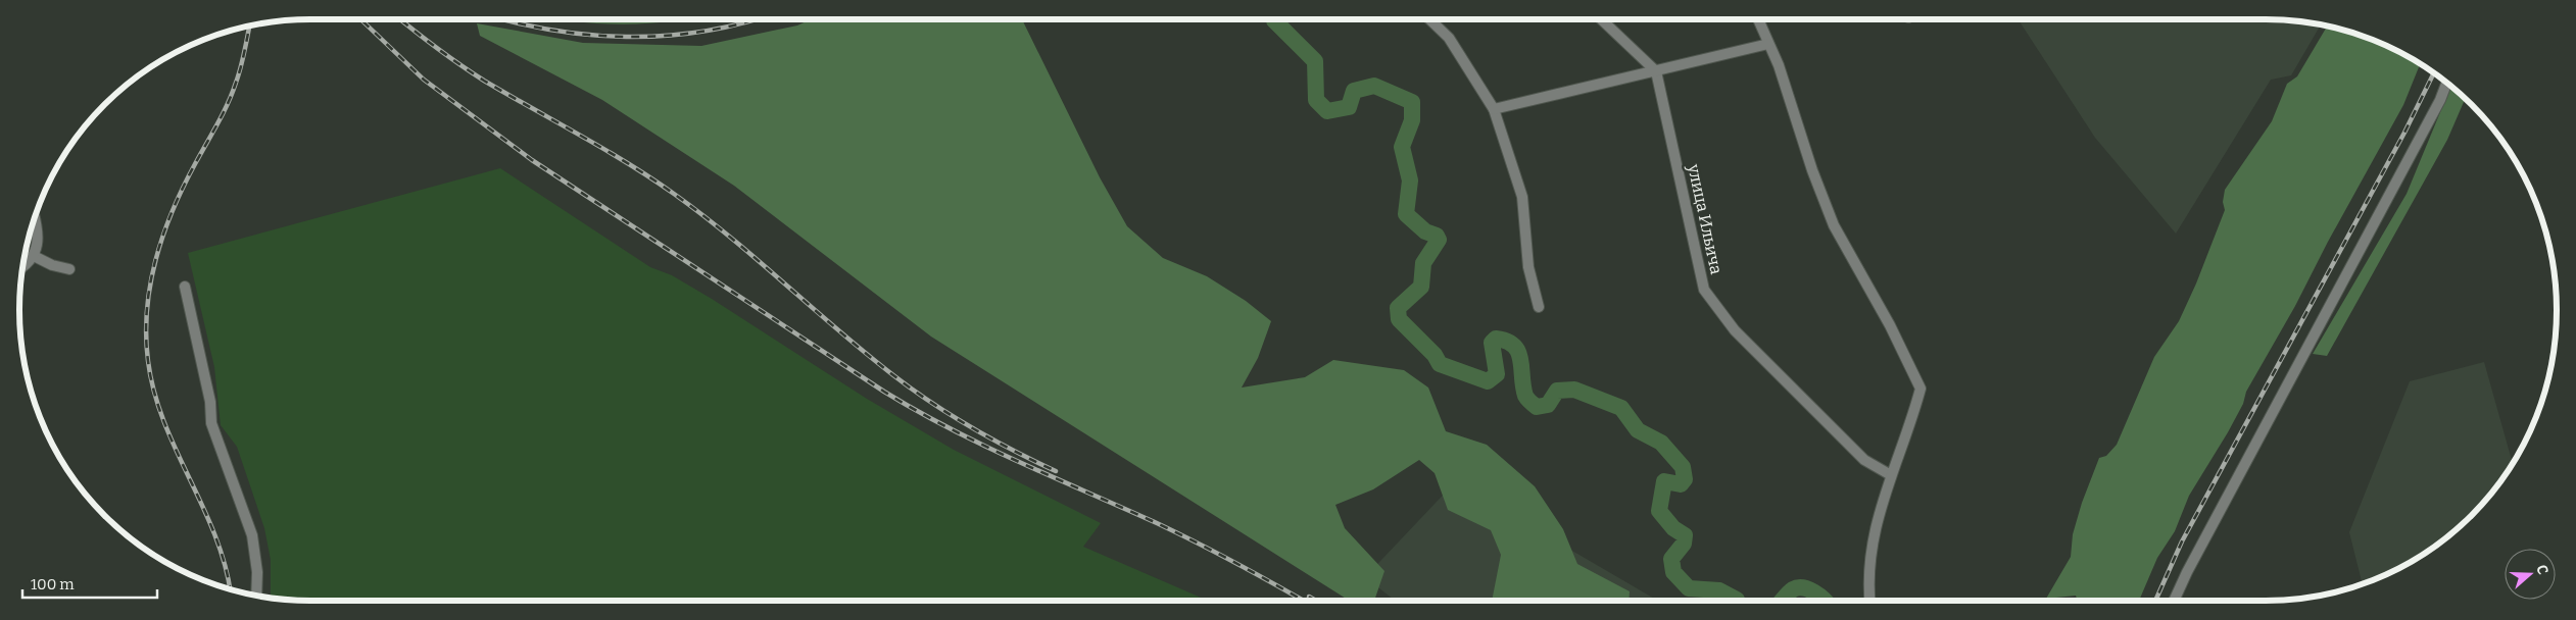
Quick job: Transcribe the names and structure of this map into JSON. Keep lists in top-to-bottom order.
{
  "streets": {
    "street": ["улица Ильича"]
  },
  "scale_bar": "100 m",
  "north": "right"
}
